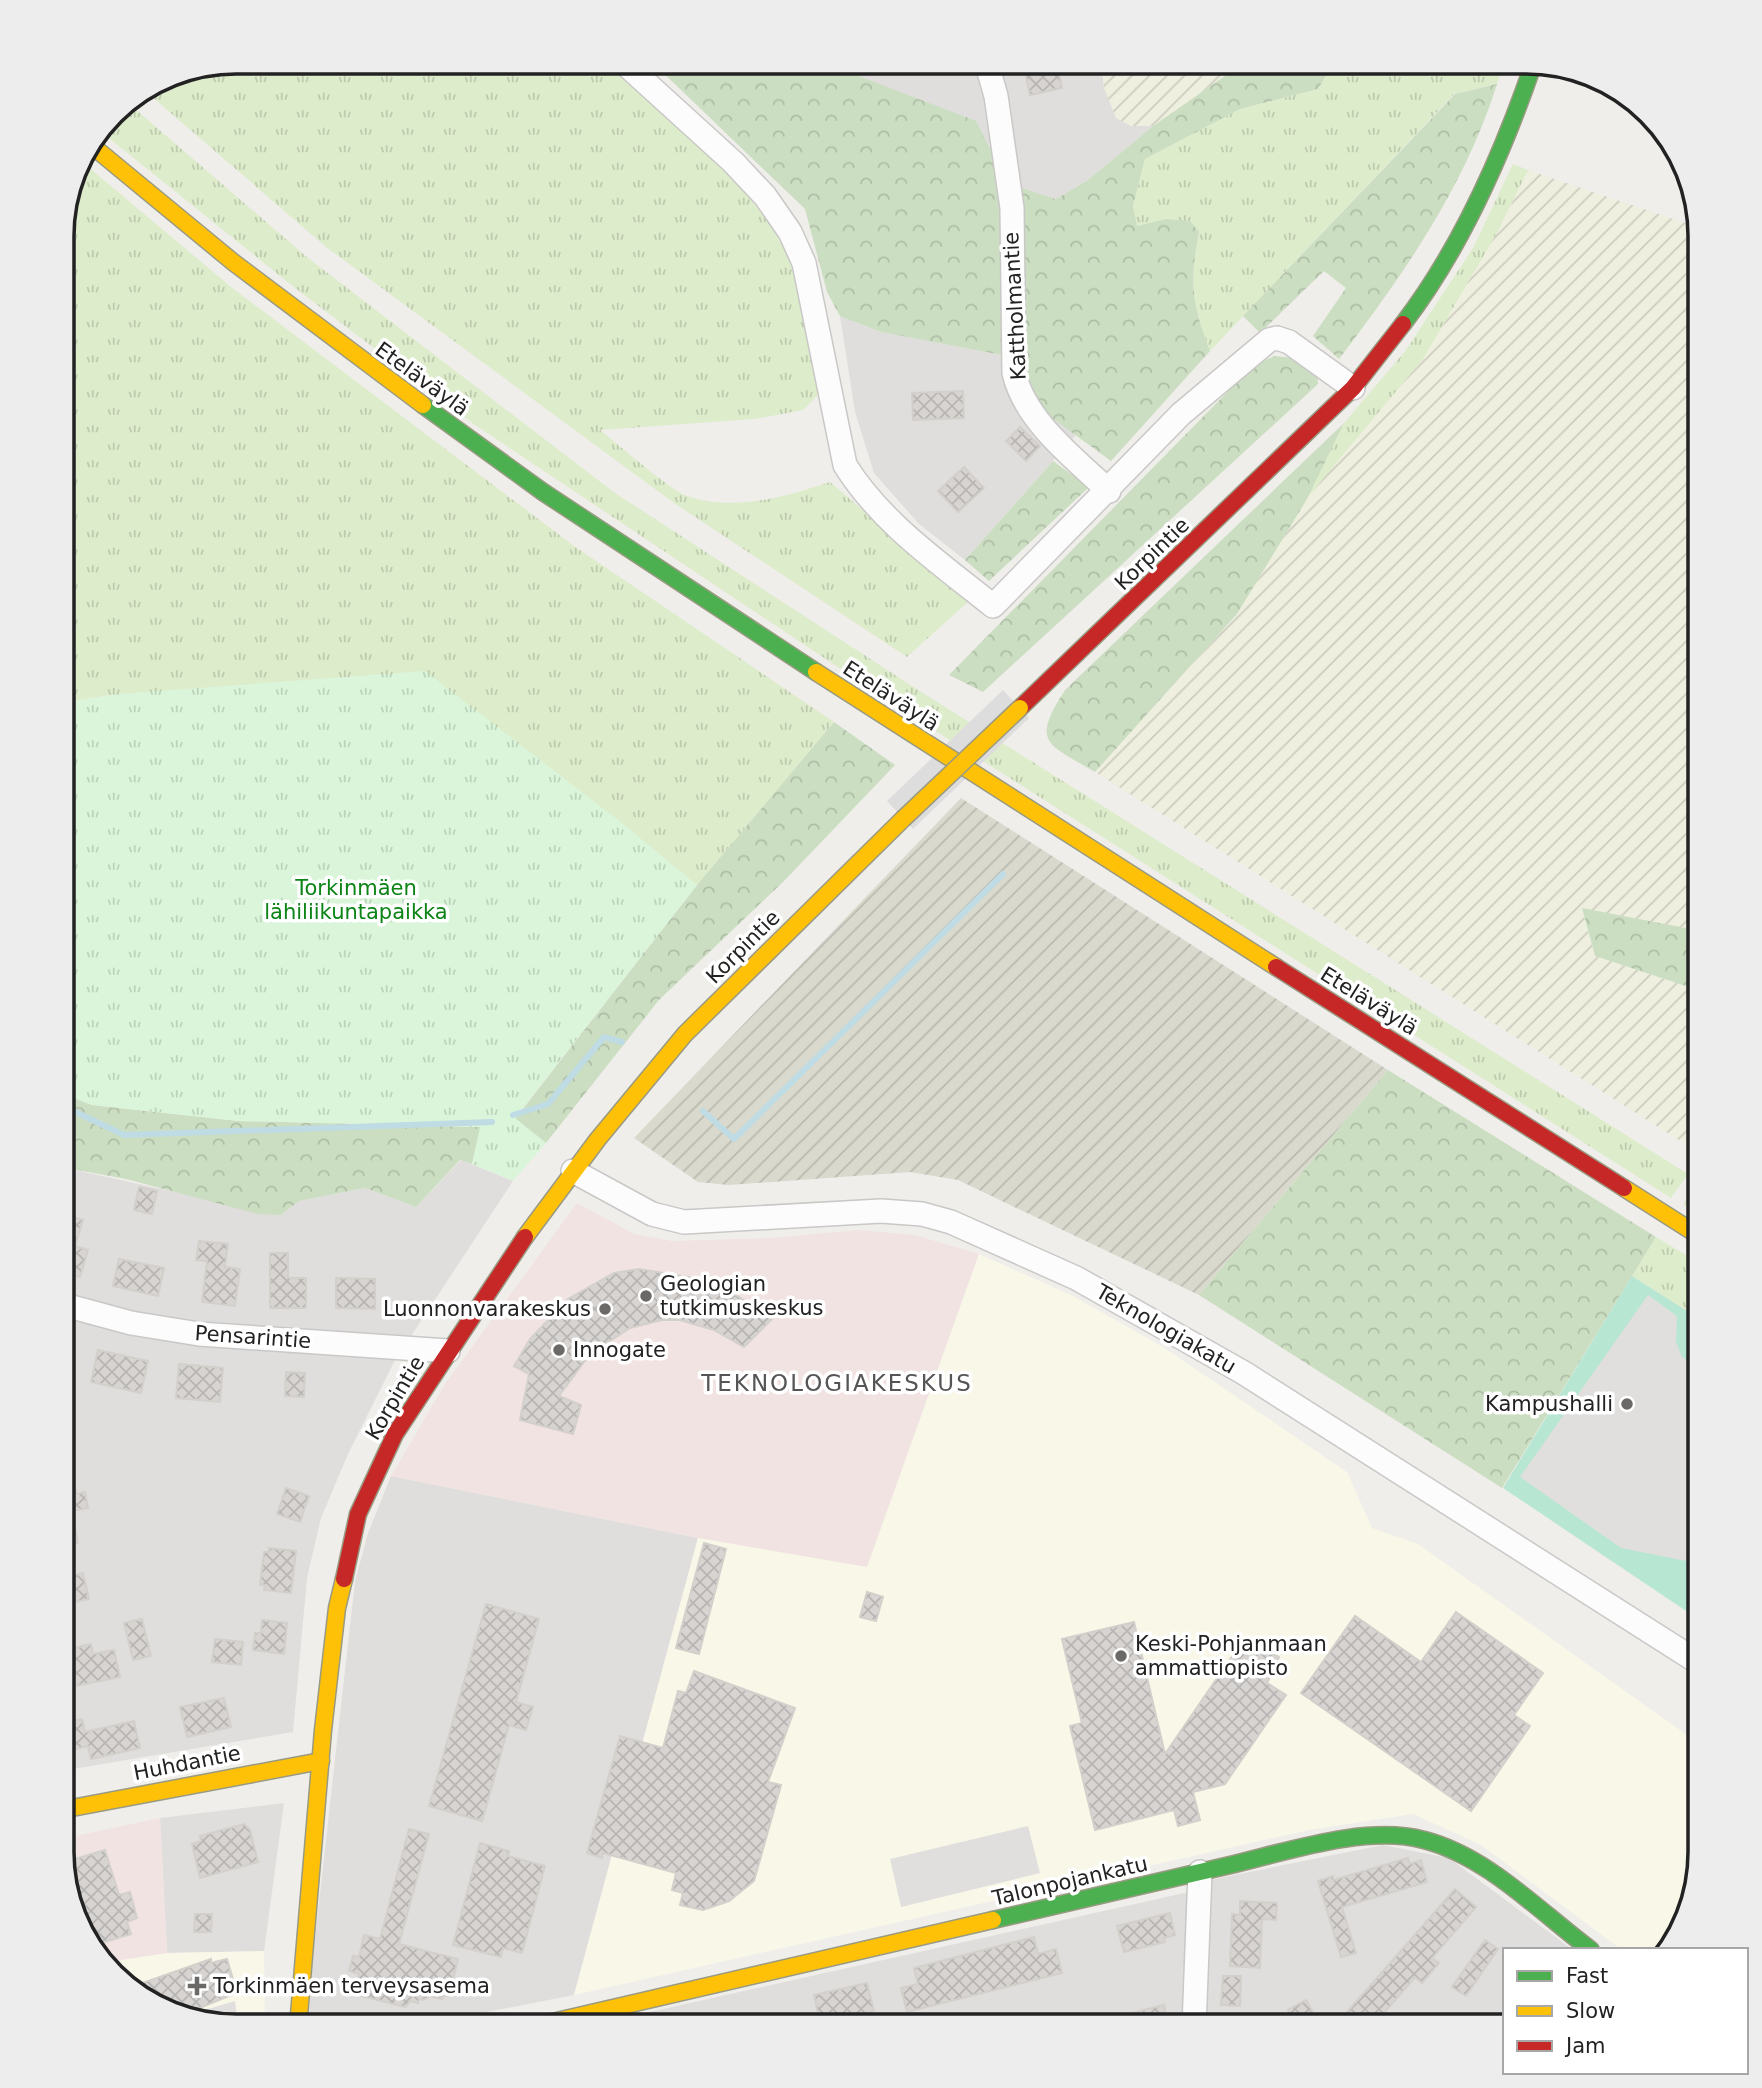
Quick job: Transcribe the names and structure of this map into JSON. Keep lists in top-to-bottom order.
{
  "streets": {
    "main road": [
      "Eteläväylä",
      "Korpintie",
      "Huhdantie",
      "Talonpojankatu"
    ],
    "street": ["Kattholmantie", "Teknologiakatu", "Pensarintie"]
  },
  "crossings": [
    ["Korpintie", "Teknologiakatu"],
    ["Korpintie", "Pensarintie"],
    ["Korpintie", "Huhdantie"]
  ],
  "districts": ["TEKNOLOGIAKESKUS"],
  "parks": ["Torkinmäen lähiliikuntapaikka"],
  "places": {
    "other": [
      "Geologian tutkimuskeskus",
      "Luonnonvarakeskus",
      "Innogate",
      "Kampushalli",
      "Keski-Pohjanmaan ammattiopisto"
    ],
    "health": ["Torkinmäen terveysasema"]
  },
  "legend": ["Fast", "Slow", "Jam"]
}
